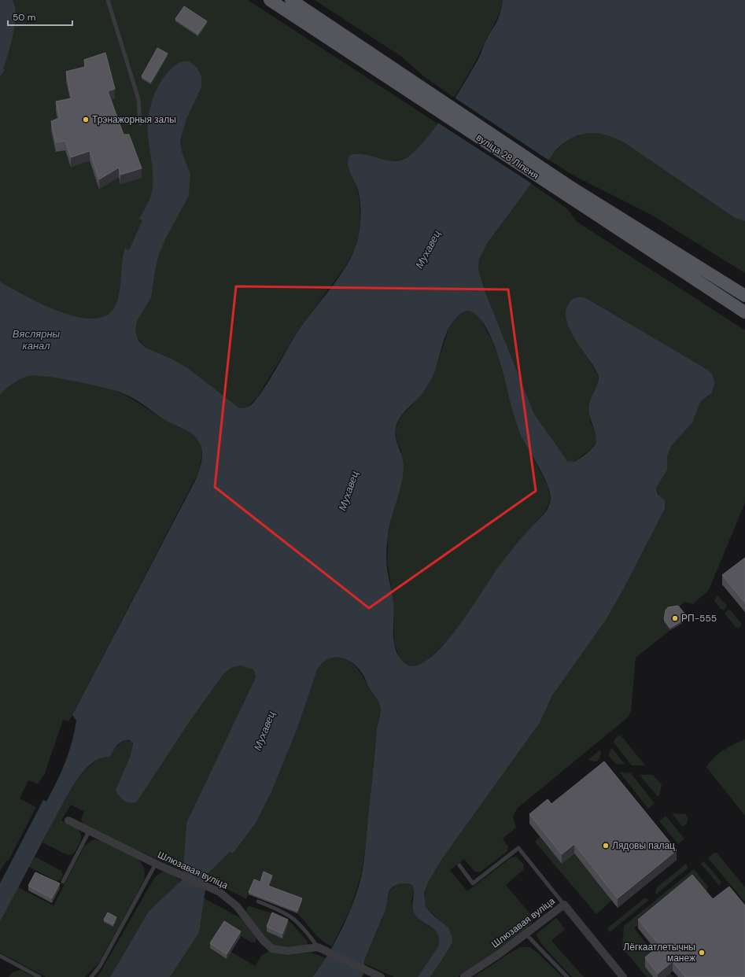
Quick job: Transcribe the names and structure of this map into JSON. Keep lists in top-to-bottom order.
{
  "streets": {
    "main road": ["вуліца 28 Ліпеня"],
    "street": ["Шлюзавая вуліца"]
  },
  "water": ["Мухавец", "Вяслярны канал"],
  "places": [
    "Трэнажорныя залы",
    "РП-555",
    "Лядовы палац",
    "Лёгкаатлетычны манеж"
  ],
  "scale_bar": "50 m"
}
